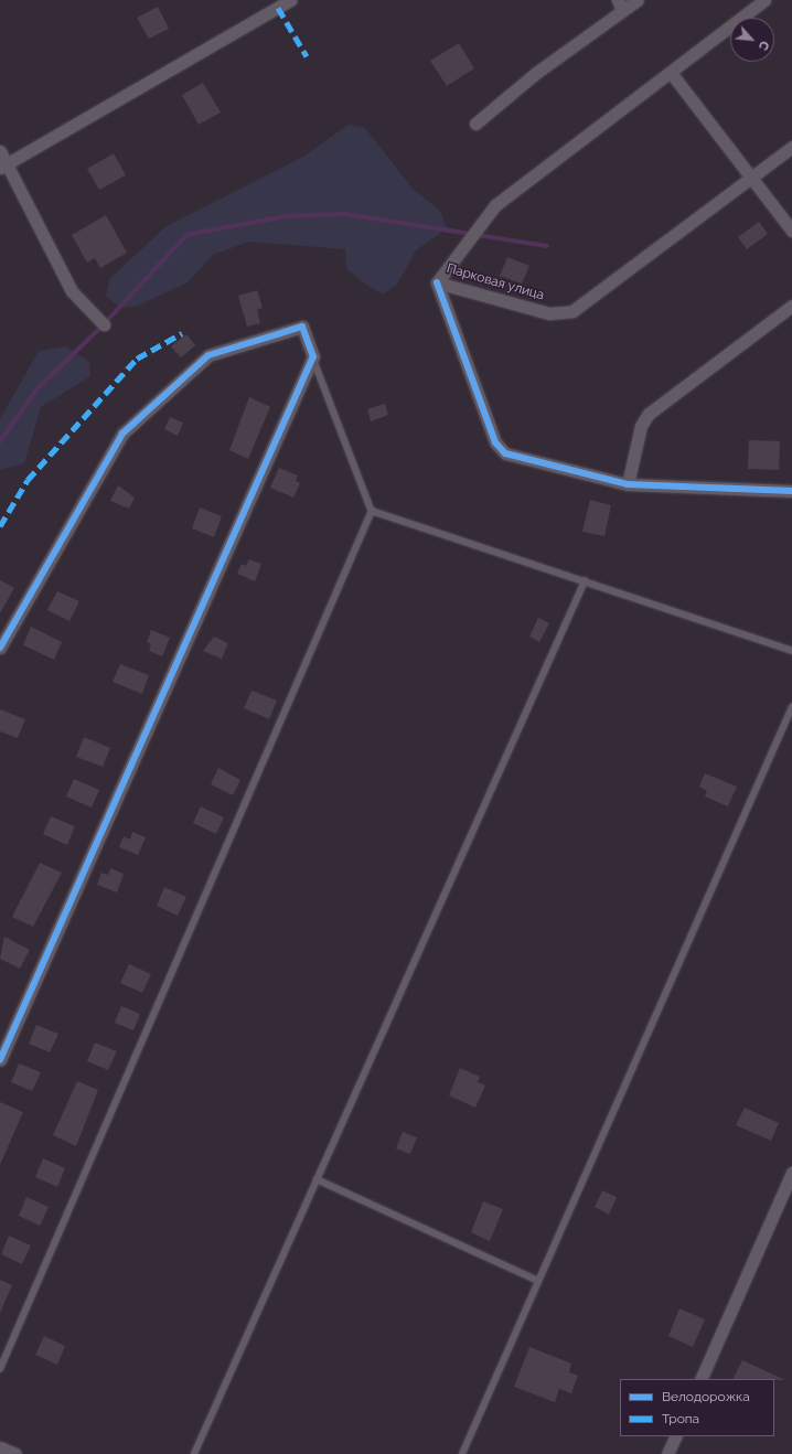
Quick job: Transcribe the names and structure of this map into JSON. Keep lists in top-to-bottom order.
{
  "streets": {
    "street": ["Парковая улица"]
  },
  "legend": ["Велодорожка", "Тропа"],
  "north": "bottom right"
}
